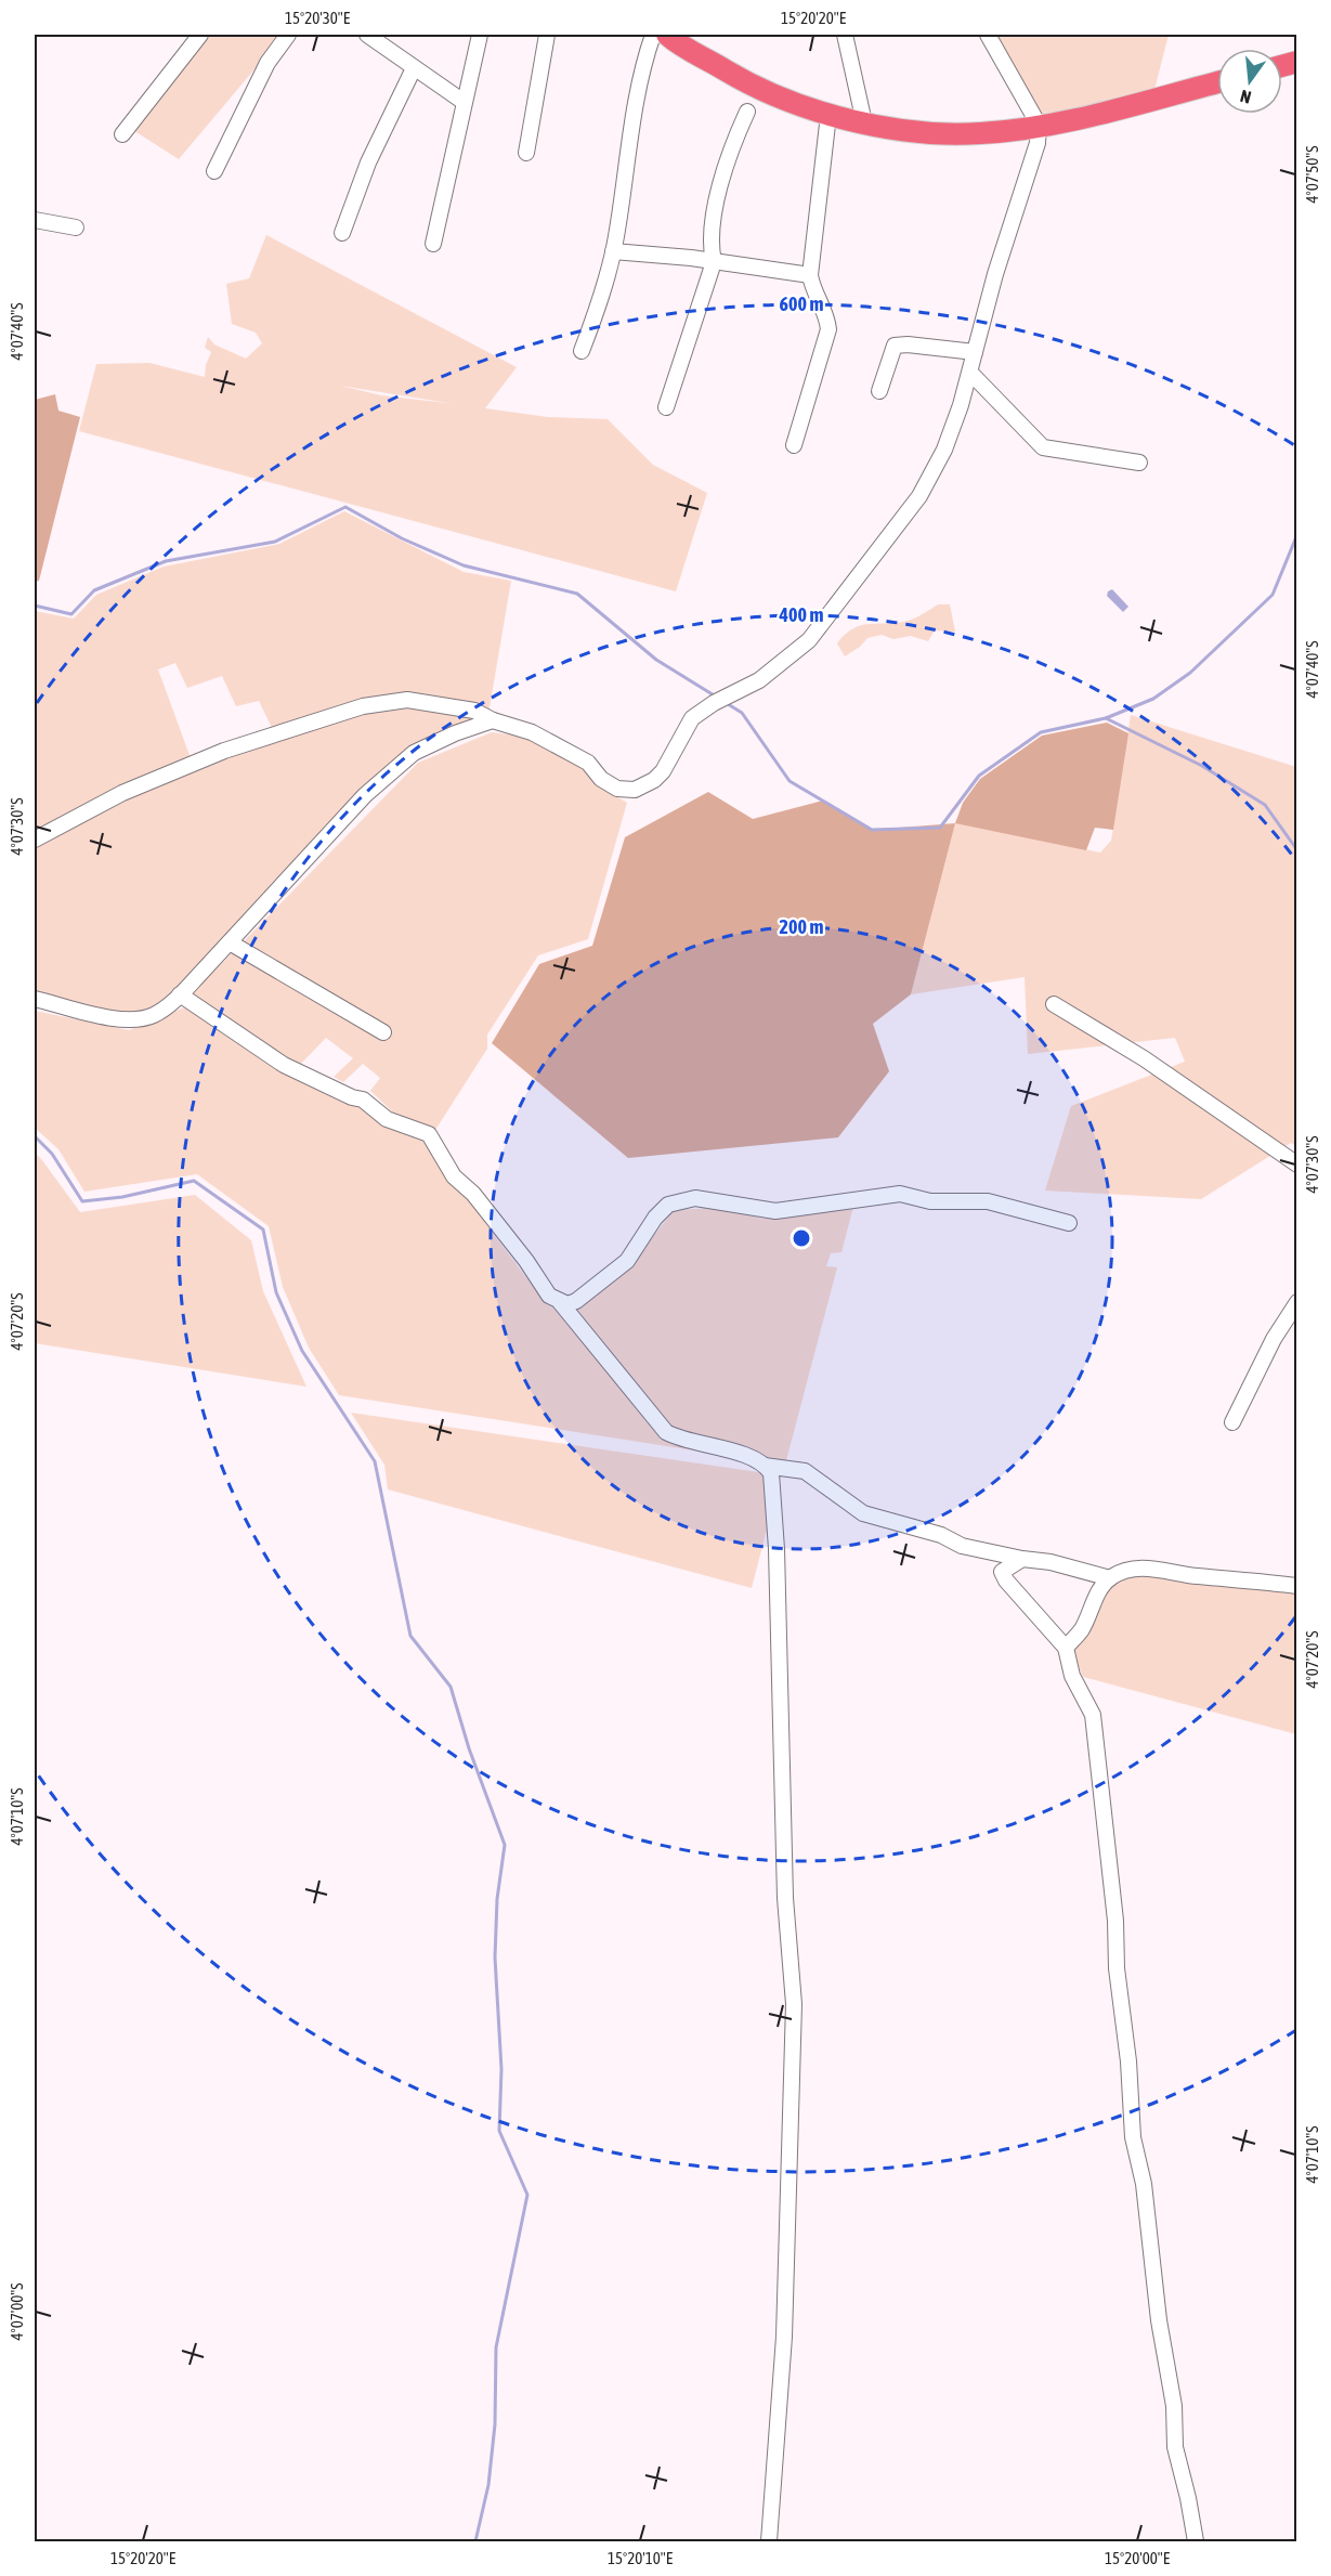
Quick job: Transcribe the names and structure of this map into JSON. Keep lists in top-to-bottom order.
{
  "north": "bottom",
  "coordinates": [
    "15°20'30\"E",
    "15°20'20\"E",
    "4°07'50\"S",
    "4°07'40\"S",
    "4°07'30\"S",
    "4°07'20\"S",
    "4°07'10\"S",
    "4°07'00\"S",
    "15°20'10\"E",
    "15°20'00\"E"
  ],
  "rings": ["600 m", "400 m", "200 m"]
}
